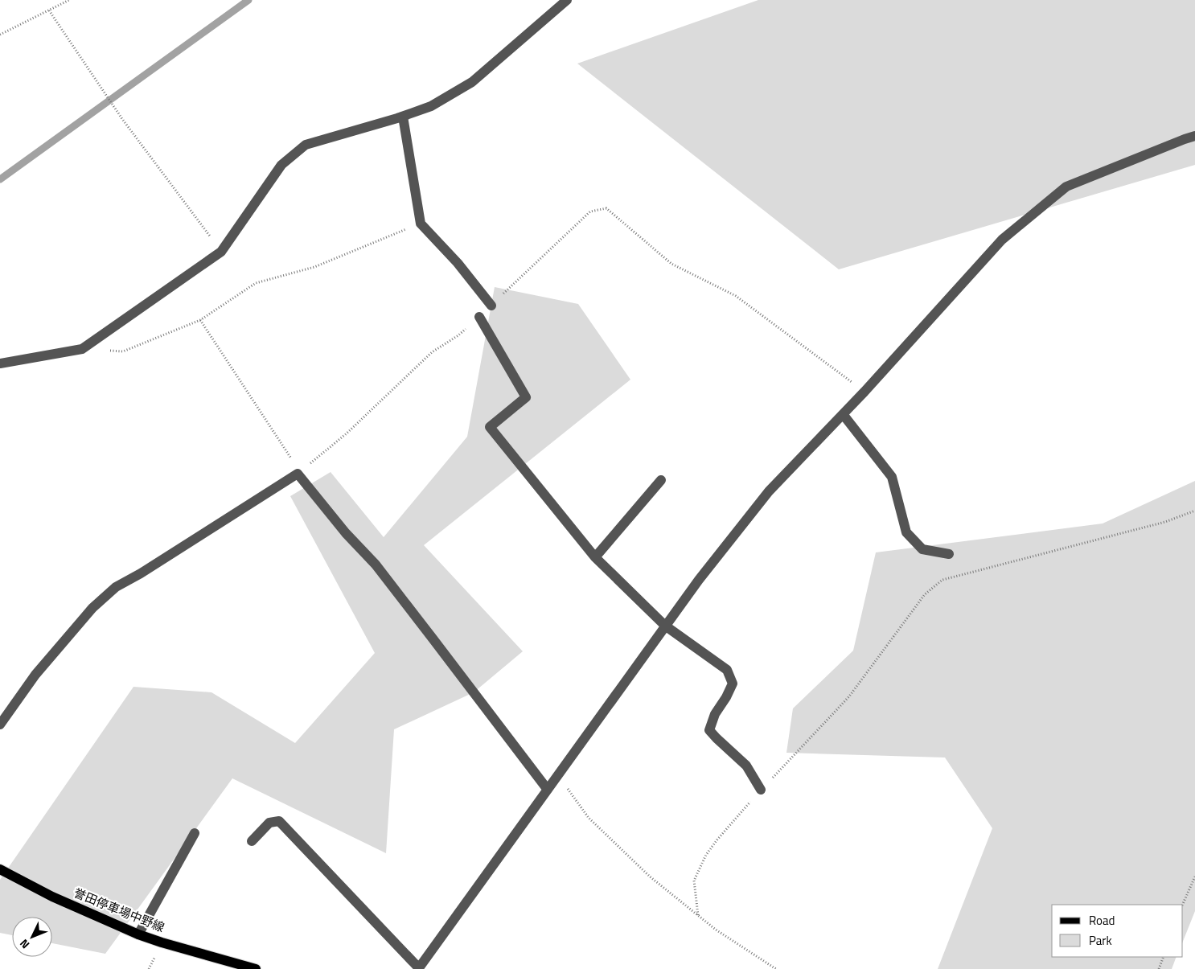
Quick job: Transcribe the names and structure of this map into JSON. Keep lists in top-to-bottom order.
{
  "streets": {
    "main road": ["誉田停車場中野線"]
  },
  "legend": ["Road", "Park"],
  "north": "bottom left"
}
